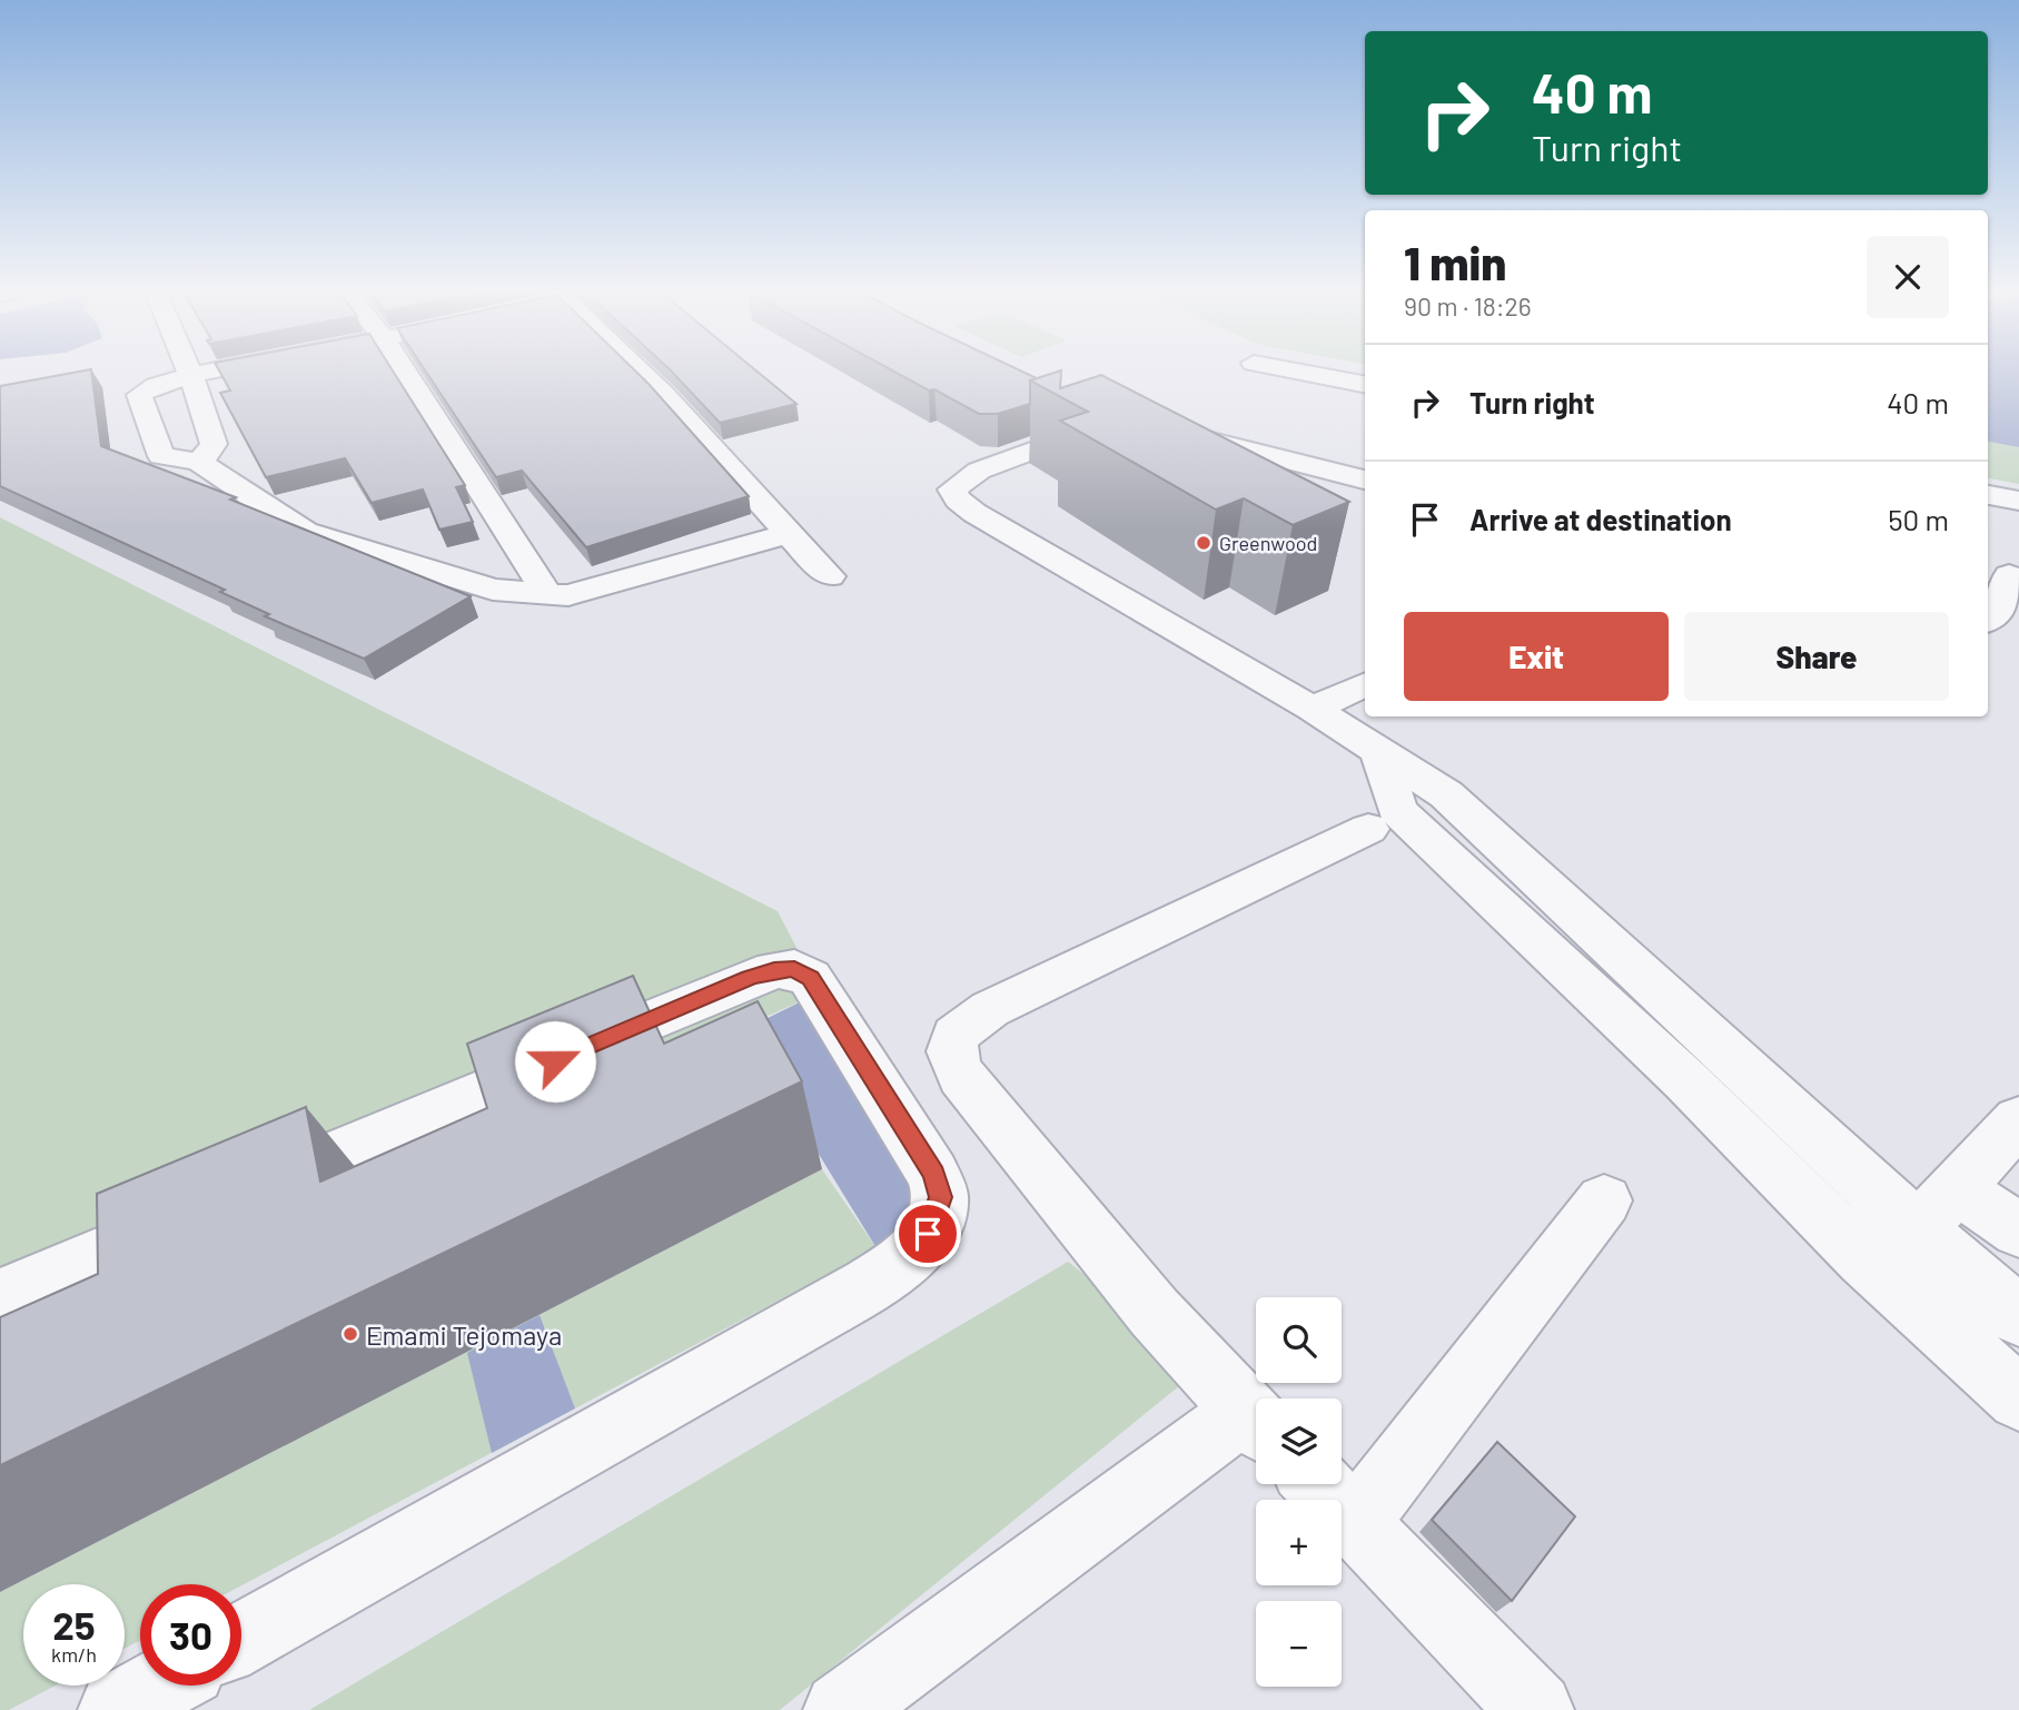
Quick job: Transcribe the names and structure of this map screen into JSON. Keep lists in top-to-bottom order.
{
  "places": ["Greenwood", "Emami Tejomaya"],
  "page": {
    "turn": ["40 m", "Turn right"],
    "heading": ["1 min", "90 m · 18:26"],
    "list": [
      {
        "name": "Turn right",
        "value": "40 m"
      },
      {
        "name": "Arrive at destination",
        "value": "50 m"
      }
    ],
    "buttons": ["Exit", "Share"],
    "map_buttons": ["+", "−"],
    "speed": "25 km/h",
    "limit": "30"
  }
}
